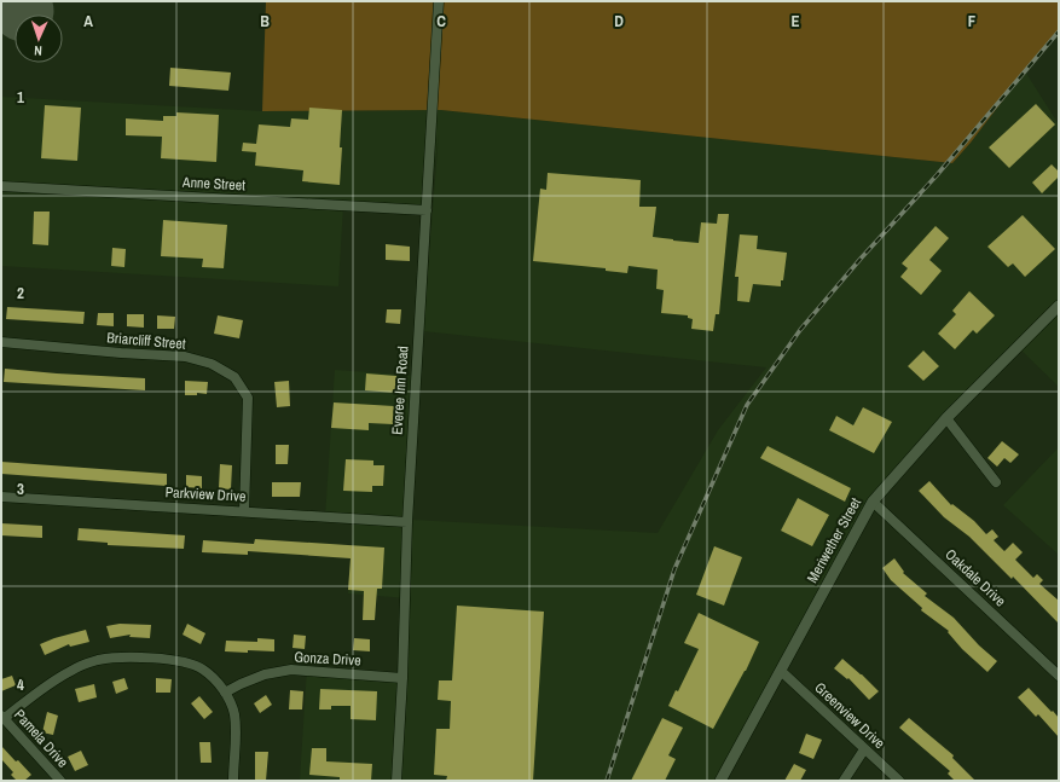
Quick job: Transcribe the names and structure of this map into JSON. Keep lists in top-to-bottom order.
{
  "streets": {
    "street": [
      "Anne Street",
      "Briarcliff Street",
      "Everee Inn Road",
      "Parkview Drive",
      "Meriwether Street",
      "Oakdale Drive",
      "Gonza Drive",
      "Greenview Drive",
      "Pamela Drive"
    ]
  },
  "crossings": [
    ["Anne Street", "Everee Inn Road"],
    ["Briarcliff Street", "Parkview Drive"],
    ["Everee Inn Road", "Parkview Drive"],
    ["Everee Inn Road", "Gonza Drive"],
    ["Meriwether Street", "Oakdale Drive"],
    ["Meriwether Street", "Greenview Drive"]
  ],
  "north": "bottom",
  "grid": {
    "columns": [
      "A",
      "B",
      "C",
      "D",
      "E",
      "F"
    ],
    "rows": [
      "1",
      "2",
      "3",
      "4"
    ]
  }
}
